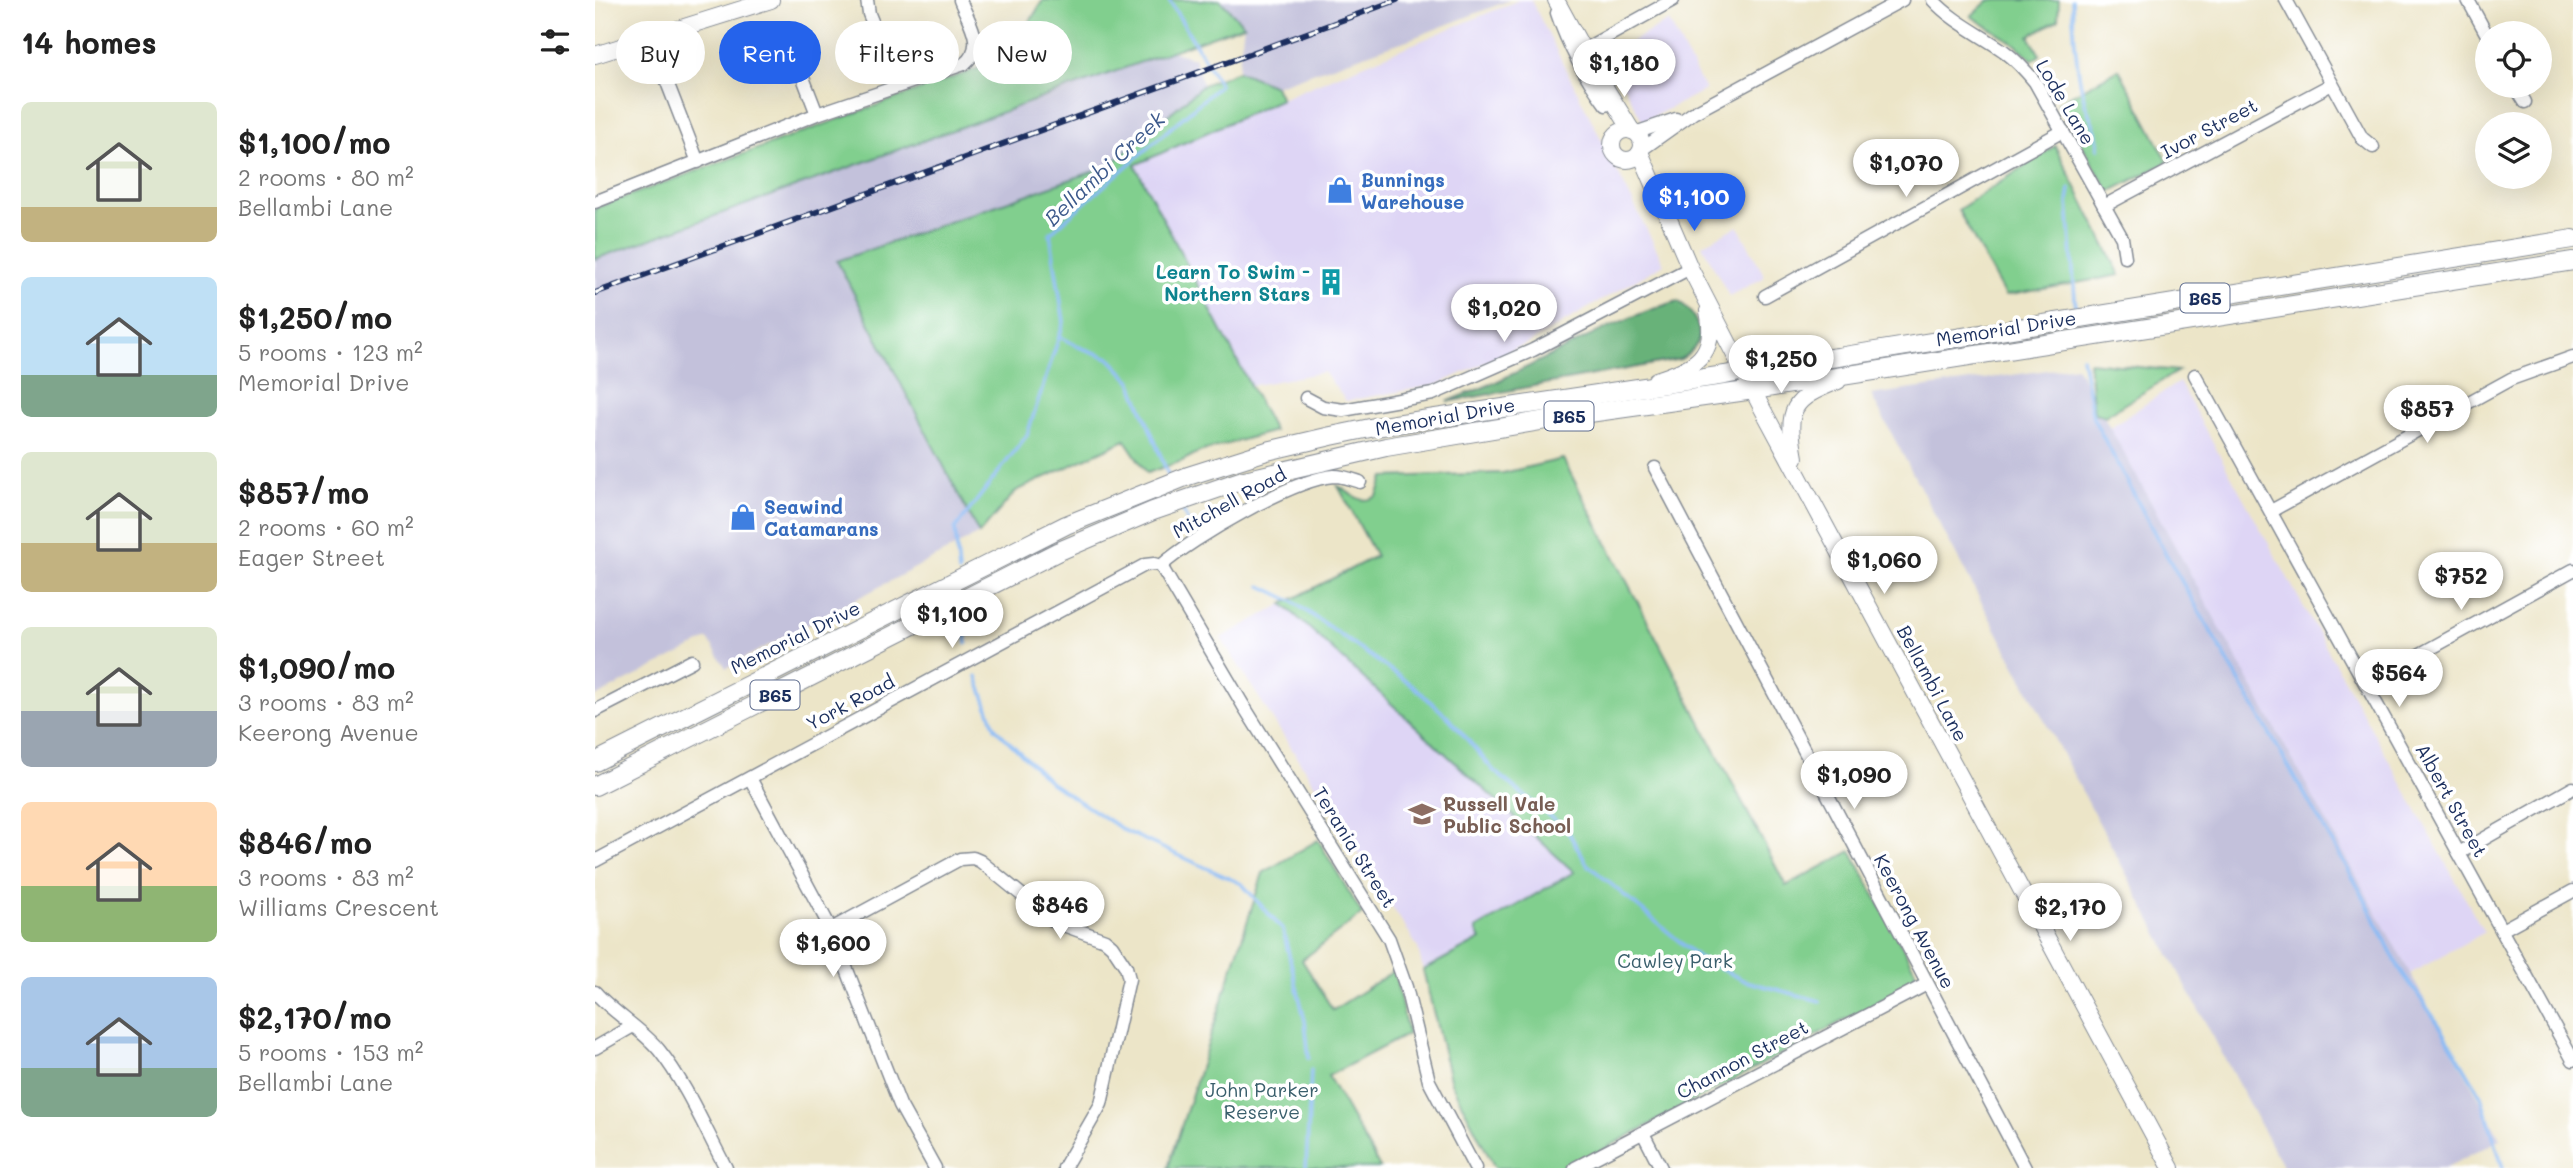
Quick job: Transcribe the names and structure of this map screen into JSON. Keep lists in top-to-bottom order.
{
  "streets": {
    "main road": ["B65", "Memorial Drive", "Bellambi Lane"],
    "street": [
      "Lode Lane",
      "Ivor Street",
      "Mitchell Road",
      "York Road",
      "Albert Street",
      "Terania Street",
      "Keerong Avenue",
      "Channon Street"
    ]
  },
  "crossings": [
    ["Lode Lane", "Ivor Street"],
    ["Memorial Drive", "Bellambi Lane"],
    ["Mitchell Road", "York Road"],
    ["Mitchell Road", "Terania Street"],
    ["York Road", "Terania Street"],
    ["Keerong Avenue", "Channon Street"]
  ],
  "water": ["Bellambi Creek"],
  "parks": ["Cawley Park", "John Parker Reserve"],
  "places": {
    "shop": ["Bunnings Warehouse", "Seawind Catamarans"],
    "building": ["Learn To Swim - Northern Stars"],
    "school or university": ["Russell Vale Public School"]
  },
  "page": {
    "heading": "14 homes",
    "chip": [
      "Buy",
      "Rent",
      "Filters",
      "New"
    ],
    "price": [
      "$1,180",
      "$1,070",
      "$1,100",
      "$1,020",
      "$1,250",
      "$857",
      "$1,060",
      "$752",
      "$1,100",
      "$564",
      "$1,090",
      "$846",
      "$2,170",
      "$1,600"
    ],
    "list": [
      {
        "name": "$1,100/mo",
        "note": "2 rooms · 80 m² · Bellambi Lane"
      },
      {
        "name": "$1,250/mo",
        "note": "5 rooms · 123 m² · Memorial Drive"
      },
      {
        "name": "$857/mo",
        "note": "2 rooms · 60 m² · Eager Street"
      },
      {
        "name": "$1,090/mo",
        "note": "3 rooms · 83 m² · Keerong Avenue"
      },
      {
        "name": "$846/mo",
        "note": "3 rooms · 83 m² · Williams Crescent"
      },
      {
        "name": "$2,170/mo",
        "note": "5 rooms · 153 m² · Bellambi Lane"
      }
    ]
  }
}
